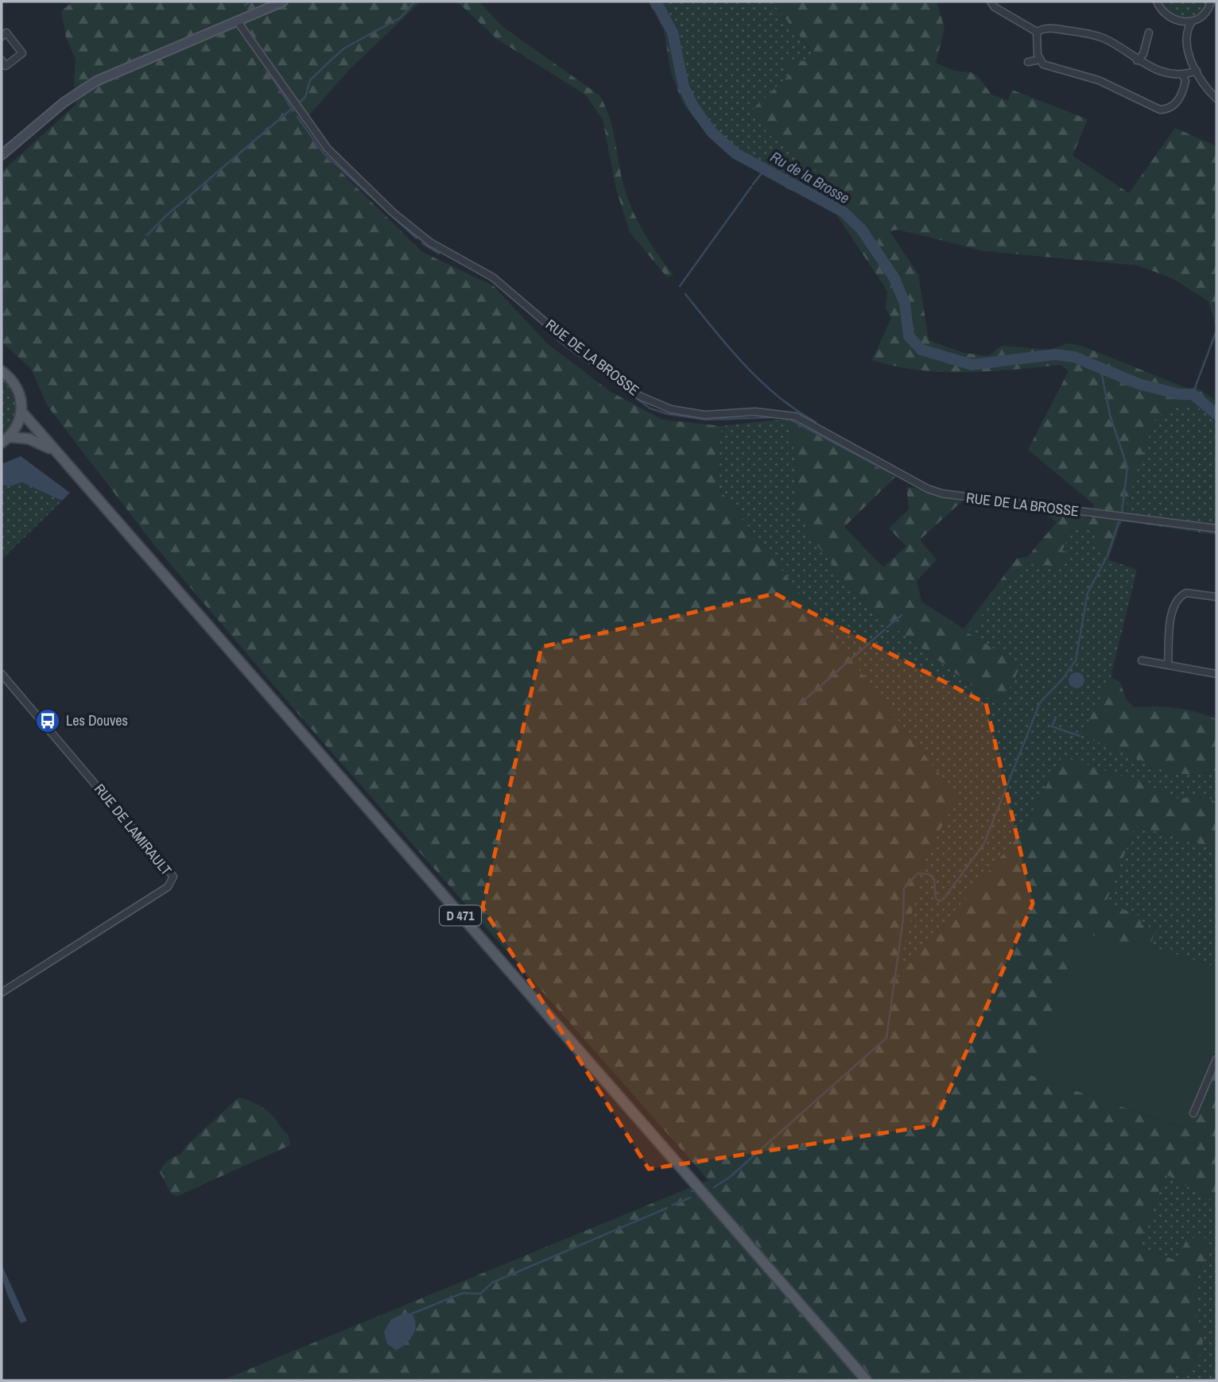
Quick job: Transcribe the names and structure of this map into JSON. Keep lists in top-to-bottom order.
{
  "streets": {
    "main road": ["D 471"],
    "street": ["RUE DE LA BROSSE", "RUE DE LAMIRAULT"]
  },
  "water": ["Ru de la Brosse"],
  "places": {
    "bus stop": ["Les Douves"]
  }
}
